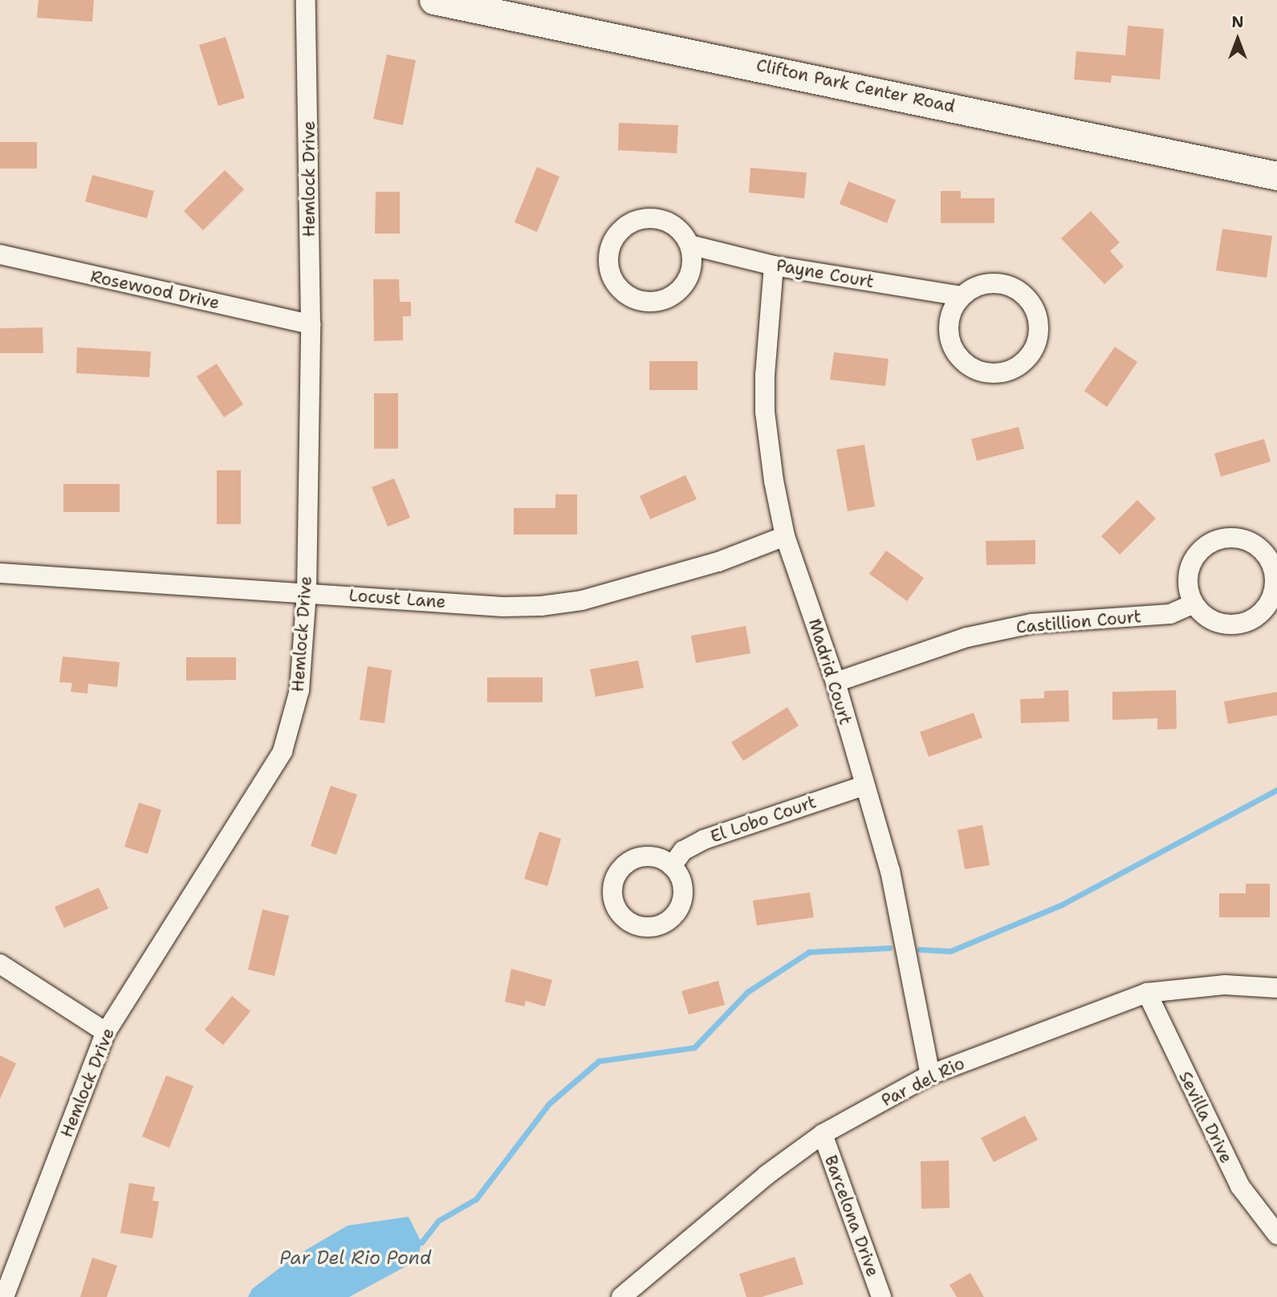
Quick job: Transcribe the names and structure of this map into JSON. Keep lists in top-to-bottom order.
{
  "streets": {
    "street": [
      "Clifton Park Center Road",
      "Hemlock Drive",
      "Payne Court",
      "Rosewood Drive",
      "Locust Lane",
      "Castillion Court",
      "Madrid Court",
      "El Lobo Court",
      "Par del Rio",
      "Sevilla Drive",
      "Barcelona Drive"
    ]
  },
  "crossings": [
    ["Hemlock Drive", "Rosewood Drive"],
    ["Hemlock Drive", "Locust Lane"],
    ["Payne Court", "Madrid Court"],
    ["Locust Lane", "Madrid Court"],
    ["Castillion Court", "Madrid Court"],
    ["Madrid Court", "El Lobo Court"],
    ["Madrid Court", "Par del Rio"],
    ["Par del Rio", "Sevilla Drive"],
    ["Par del Rio", "Barcelona Drive"]
  ],
  "water": ["Par Del Rio Pond"],
  "north": "top"
}
